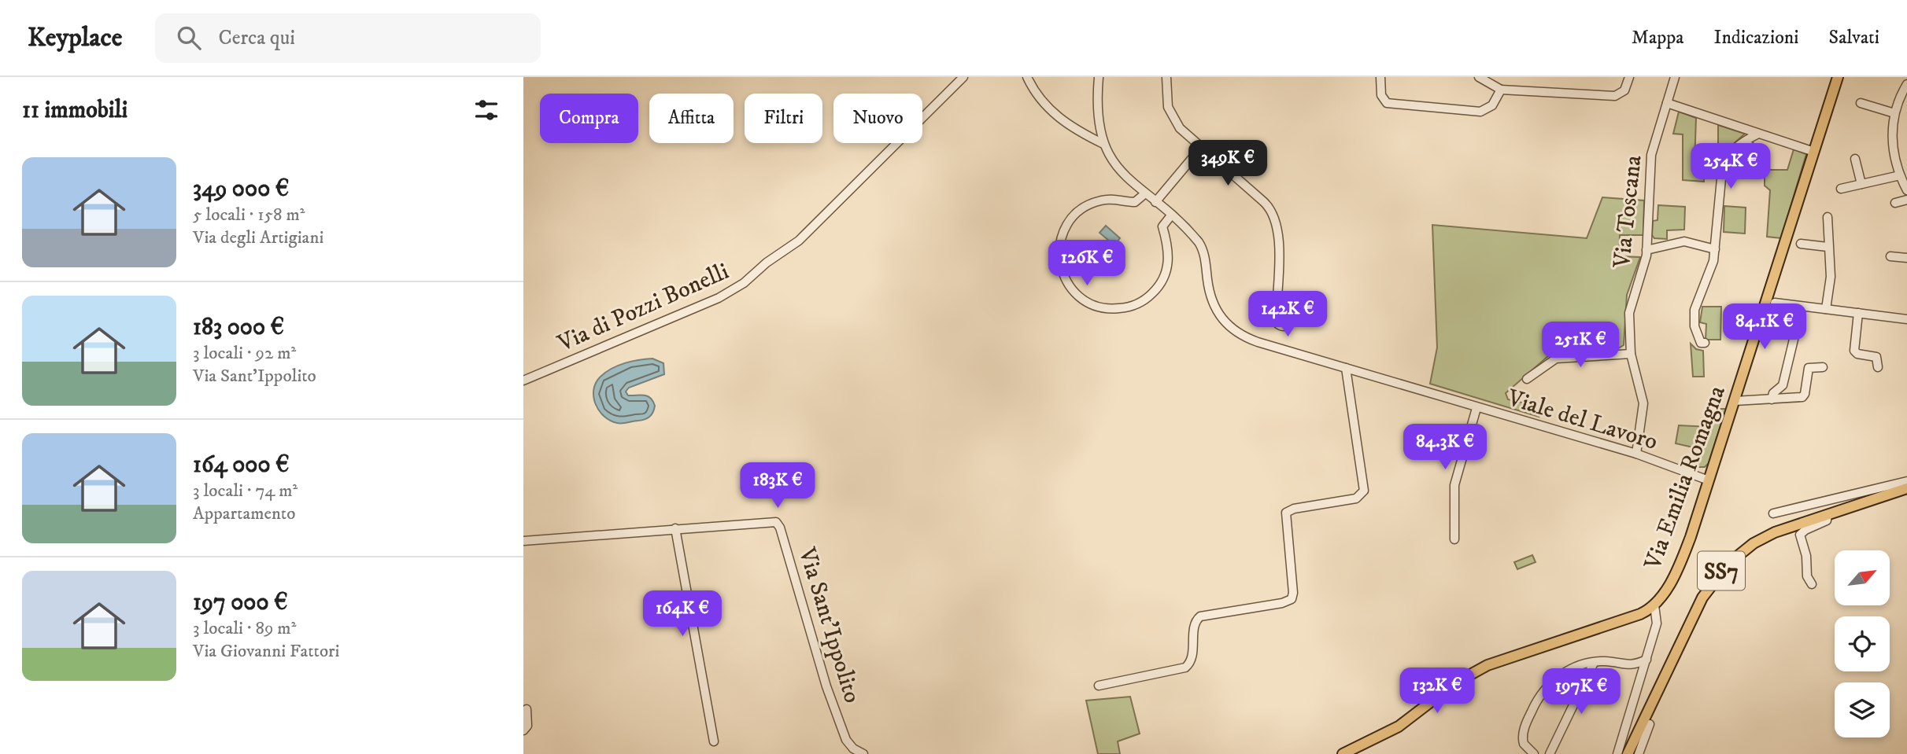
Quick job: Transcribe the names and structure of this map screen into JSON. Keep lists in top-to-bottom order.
{
  "streets": {
    "main road": ["Via Emilia Romagna", "SS7"],
    "street": [
      "Via Toscana",
      "Via di Pozzi Bonelli",
      "Viale del Lavoro",
      "Via Sant'Ippolito"
    ]
  },
  "crossings": [
    ["Via Toscana", "Viale del Lavoro"],
    ["Viale del Lavoro", "Via Emilia Romagna"]
  ],
  "north": "top right",
  "page": {
    "header": "Keyplace",
    "search": "Cerca qui",
    "nav": ["Mappa", "Indicazioni", "Salvati"],
    "heading": "11 immobili",
    "chip": [
      "Compra",
      "Affitta",
      "Filtri",
      "Nuovo"
    ],
    "price": [
      "349K €",
      "254K €",
      "126K €",
      "142K €",
      "84.1K €",
      "251K €",
      "84.3K €",
      "183K €",
      "164K €",
      "132K €",
      "197K €"
    ],
    "list": [
      {
        "name": "349 000 €",
        "note": "5 locali · 158 m² · Via degli Artigiani"
      },
      {
        "name": "183 000 €",
        "note": "3 locali · 92 m² · Via Sant'Ippolito"
      },
      {
        "name": "164 000 €",
        "note": "3 locali · 74 m² · Appartamento"
      },
      {
        "name": "197 000 €",
        "note": "3 locali · 89 m² · Via Giovanni Fattori"
      }
    ]
  }
}
